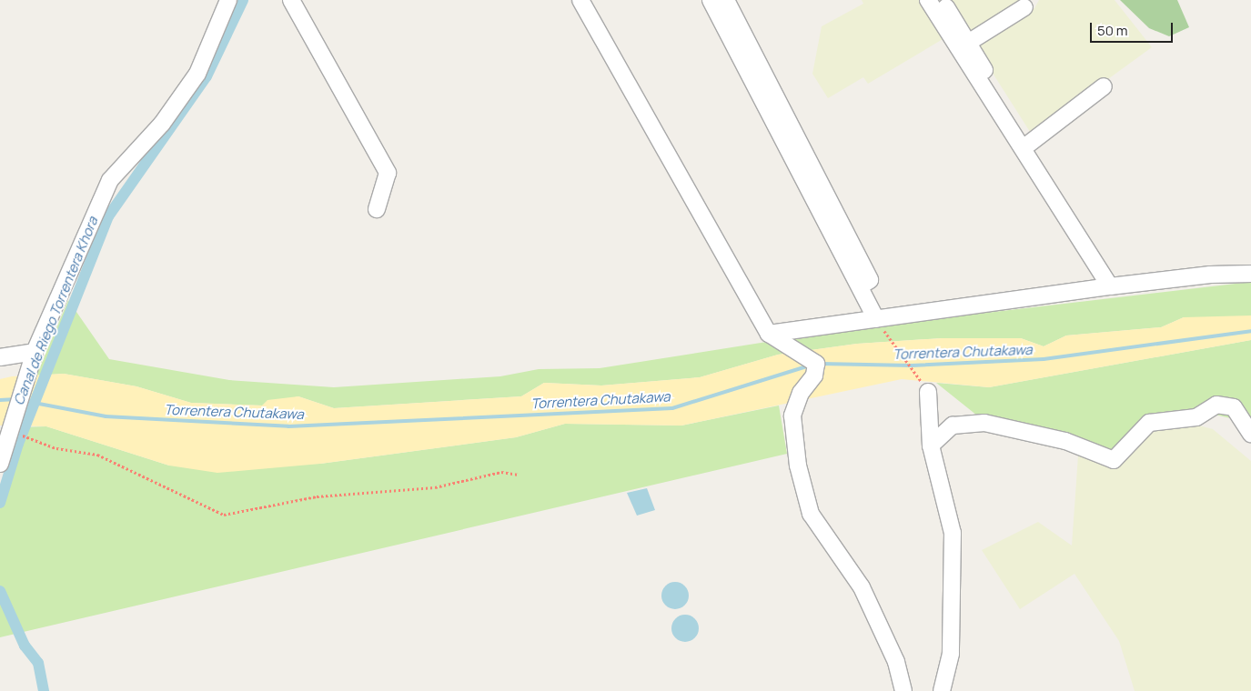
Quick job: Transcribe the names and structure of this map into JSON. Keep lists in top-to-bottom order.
{
  "water": ["Canal de Riego Torrentera Khora", "Torrentera Chutakawa"],
  "scale_bar": "50 m"
}
